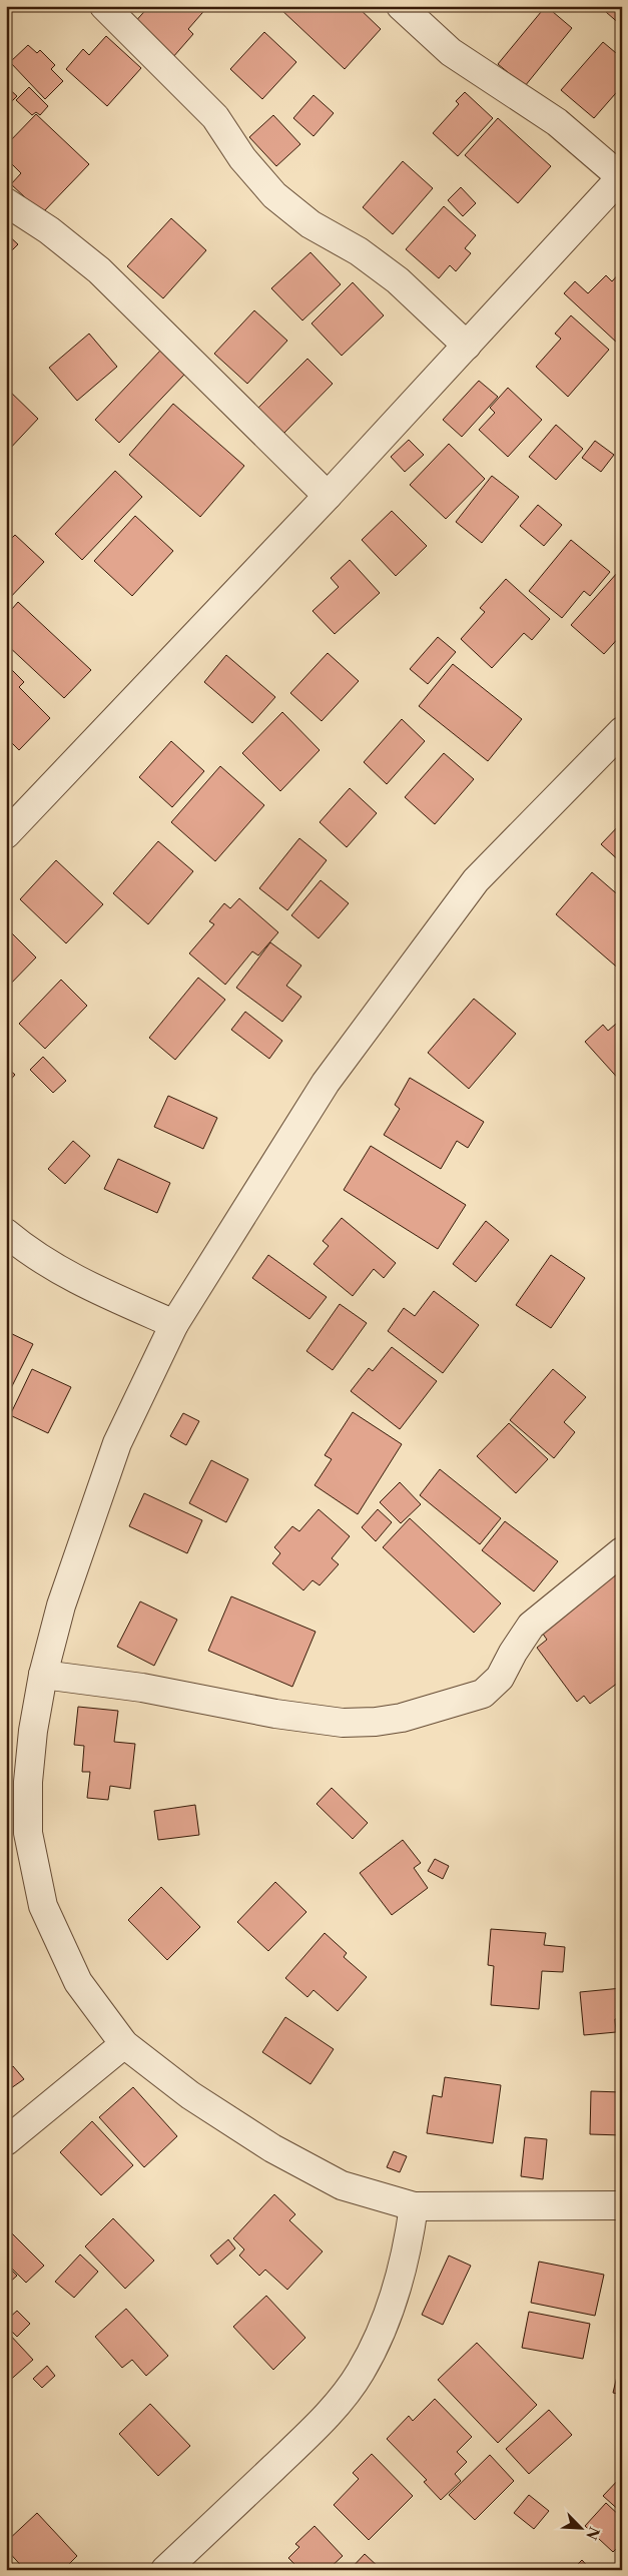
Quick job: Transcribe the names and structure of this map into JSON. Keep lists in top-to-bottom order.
{
  "north": "bottom right"
}
